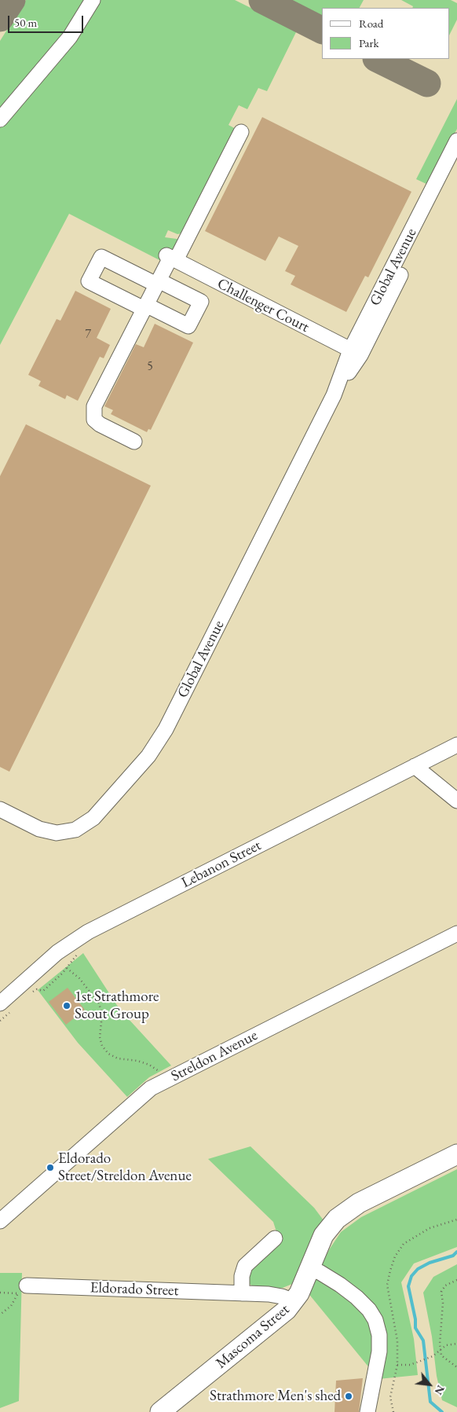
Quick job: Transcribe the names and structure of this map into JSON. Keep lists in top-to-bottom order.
{
  "streets": {
    "main road": ["Mascoma Street"],
    "street": [
      "Global Avenue",
      "Challenger Court",
      "Lebanon Street",
      "Streldon Avenue",
      "Eldorado Street"
    ]
  },
  "crossings": [
    ["Global Avenue", "Challenger Court"],
    ["Eldorado Street", "Mascoma Street"]
  ],
  "places": ["1st Strathmore Scout Group", "Eldorado Street/Streldon Avenue", "Strathmore Men's shed"],
  "house_numbers": ["7", "5"],
  "legend": ["Road", "Park"],
  "scale_bar": "50 m",
  "north": "bottom right"
}
